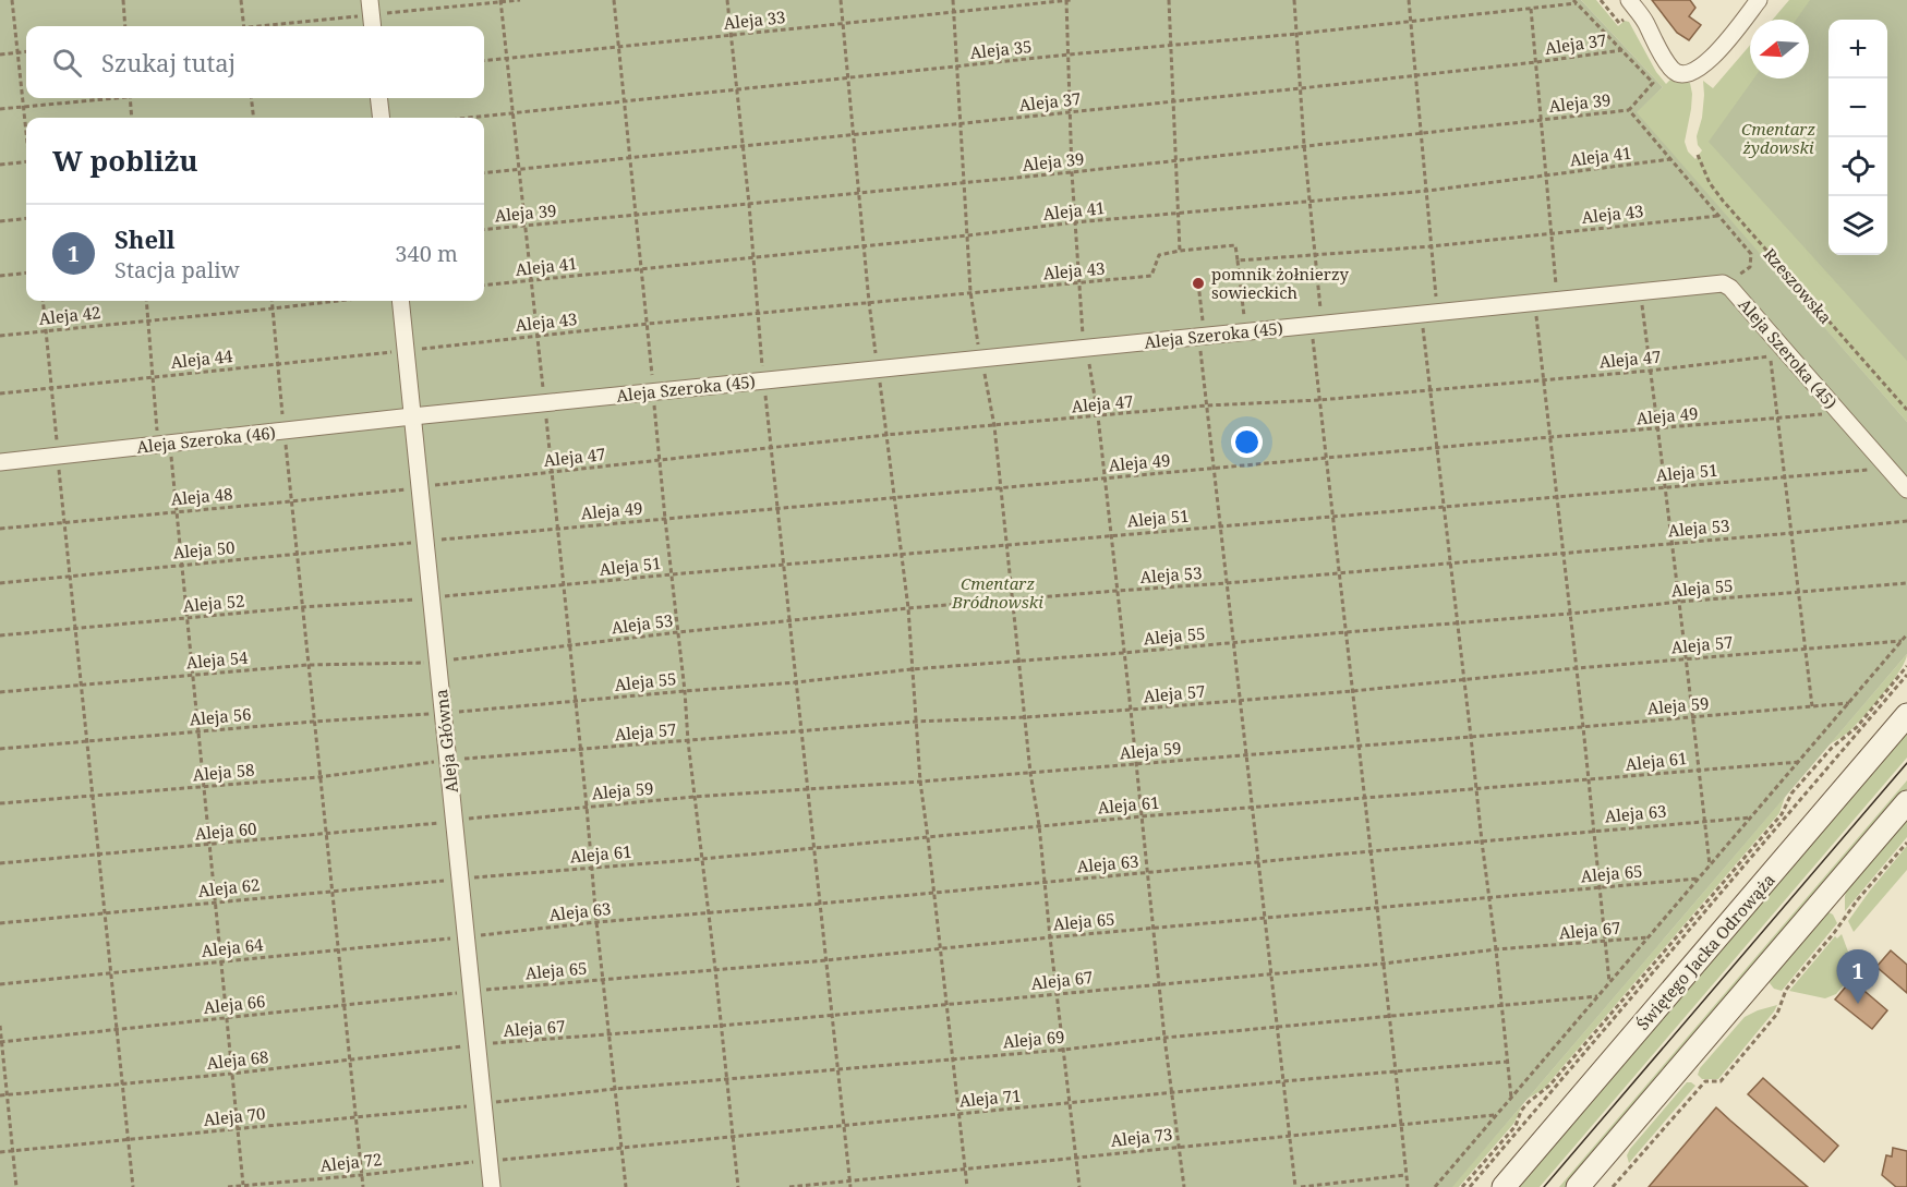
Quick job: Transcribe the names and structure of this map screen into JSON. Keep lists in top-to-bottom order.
{
  "streets": {
    "main road": ["Świętego Jacka Odrowąża"],
    "street": ["Aleja Szeroka (45)", "Aleja Szeroka (46)", "Aleja Główna"],
    "path": [
      "Aleja 33",
      "Aleja 37",
      "Aleja 35",
      "Aleja 39",
      "Aleja 41",
      "Aleja 43",
      "Rzeszowska",
      "Aleja 42",
      "Aleja 44",
      "Aleja 47",
      "Aleja 49",
      "Aleja 51",
      "Aleja 48",
      "Aleja 53",
      "Aleja 50",
      "Aleja 55",
      "Aleja 52",
      "Aleja 57",
      "Aleja 54",
      "Aleja 59",
      "Aleja 56",
      "Aleja 61",
      "Aleja 58",
      "Aleja 63",
      "Aleja 60",
      "Aleja 65",
      "Aleja 62",
      "Aleja 67",
      "Aleja 64",
      "Aleja 66",
      "Aleja 69",
      "Aleja 68",
      "Aleja 71",
      "Aleja 70",
      "Aleja 73",
      "Aleja 72"
    ]
  },
  "crossings": [
    ["Aleja 43", "Aleja 44"],
    ["Aleja 43", "Aleja Główna"],
    ["Aleja Szeroka (45)", "Aleja 47"],
    ["Aleja Szeroka (45)", "Aleja 49"],
    ["Aleja Szeroka (45)", "Aleja Szeroka (46)"],
    ["Aleja Szeroka (45)", "Aleja 51"],
    ["Aleja Szeroka (45)", "Aleja Główna"],
    ["Aleja 44", "Aleja Główna"],
    ["Aleja 47", "Aleja 48"],
    ["Aleja 47", "Aleja Główna"],
    ["Aleja Szeroka (46)", "Aleja Główna"],
    ["Aleja 51", "Aleja 52"],
    ["Aleja 51", "Aleja Główna"],
    ["Aleja 48", "Aleja Główna"],
    ["Aleja 53", "Aleja 54"],
    ["Aleja 53", "Aleja Główna"],
    ["Aleja 55", "Aleja 56"],
    ["Aleja 55", "Aleja Główna"],
    ["Aleja 52", "Aleja Główna"],
    ["Aleja 57", "Aleja Główna"],
    ["Aleja 57", "Aleja 58"],
    ["Aleja 54", "Aleja Główna"],
    ["Aleja 59", "Aleja Główna"],
    ["Aleja 59", "Aleja 60"],
    ["Aleja 56", "Aleja Główna"],
    ["Aleja Główna", "Aleja 61"],
    ["Aleja Główna", "Aleja 58"],
    ["Aleja Główna", "Aleja 63"],
    ["Aleja Główna", "Aleja 60"],
    ["Aleja Główna", "Aleja 65"],
    ["Aleja Główna", "Aleja 62"],
    ["Aleja Główna", "Aleja 67"],
    ["Aleja Główna", "Aleja 64"],
    ["Aleja Główna", "Aleja 66"],
    ["Aleja Główna", "Aleja 69"],
    ["Aleja Główna", "Aleja 68"],
    ["Aleja Główna", "Aleja 71"],
    ["Aleja Główna", "Aleja 70"],
    ["Aleja Główna", "Aleja 72"],
    ["Aleja 61", "Aleja 62"],
    ["Aleja 63", "Aleja 64"],
    ["Aleja 65", "Aleja 66"],
    ["Aleja 67", "Aleja 68"],
    ["Aleja 69", "Aleja 70"],
    ["Aleja 71", "Aleja 72"]
  ],
  "parks": ["Cmentarz żydowski", "Cmentarz Bródnowski"],
  "places": ["pomnik żołnierzy sowieckich"],
  "north": "left",
  "page": {
    "map_buttons": ["+", "−"],
    "search": "Szukaj tutaj",
    "heading": "W pobliżu",
    "list": [
      {
        "mark": "1",
        "name": "Shell",
        "note": "Stacja paliw",
        "value": "340 m"
      }
    ],
    "pins": "1"
  }
}
